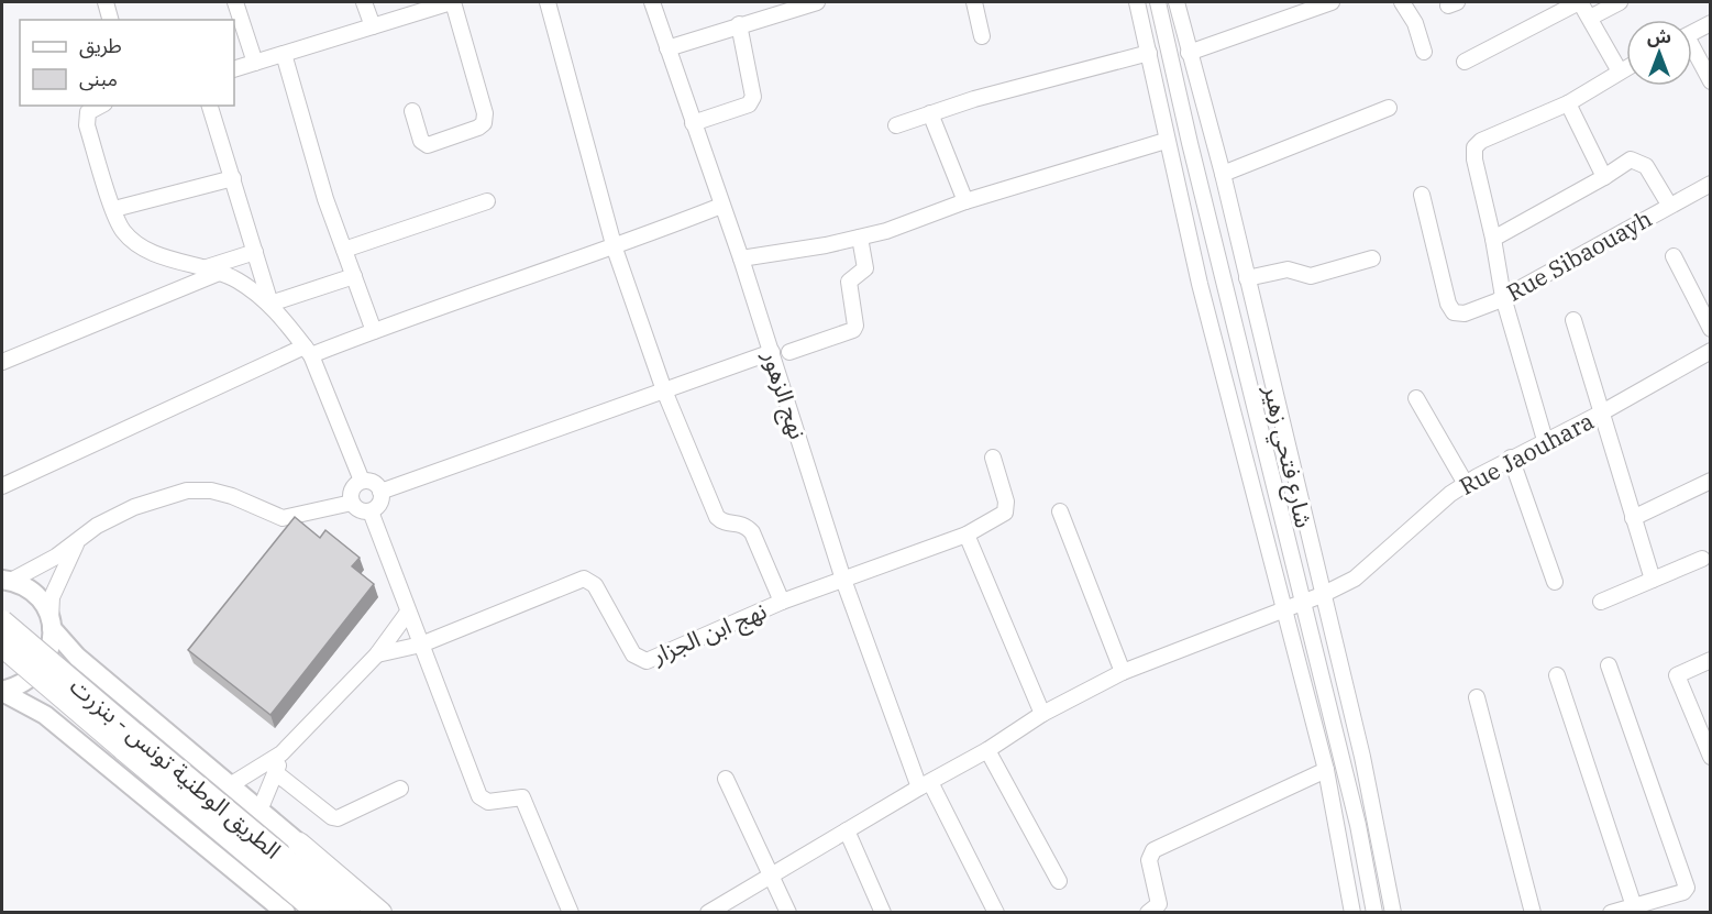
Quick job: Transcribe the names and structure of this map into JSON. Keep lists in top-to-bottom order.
{
  "streets": {
    "highway": ["الطريق الوطنية تونس - بنزرت"],
    "street": [
      "Rue Sibaouayh",
      "نهج الزهور",
      "Rue Jaouhara",
      "شارع فتحي زهير",
      "نهج ابن الجزار"
    ]
  },
  "crossings": [
    ["نهج الزهور", "Rue Jaouhara"],
    ["نهج الزهور", "نهج ابن الجزار"],
    ["Rue Jaouhara", "شارع فتحي زهير"]
  ],
  "legend": ["طريق", "مبنى"],
  "north": "top"
}
